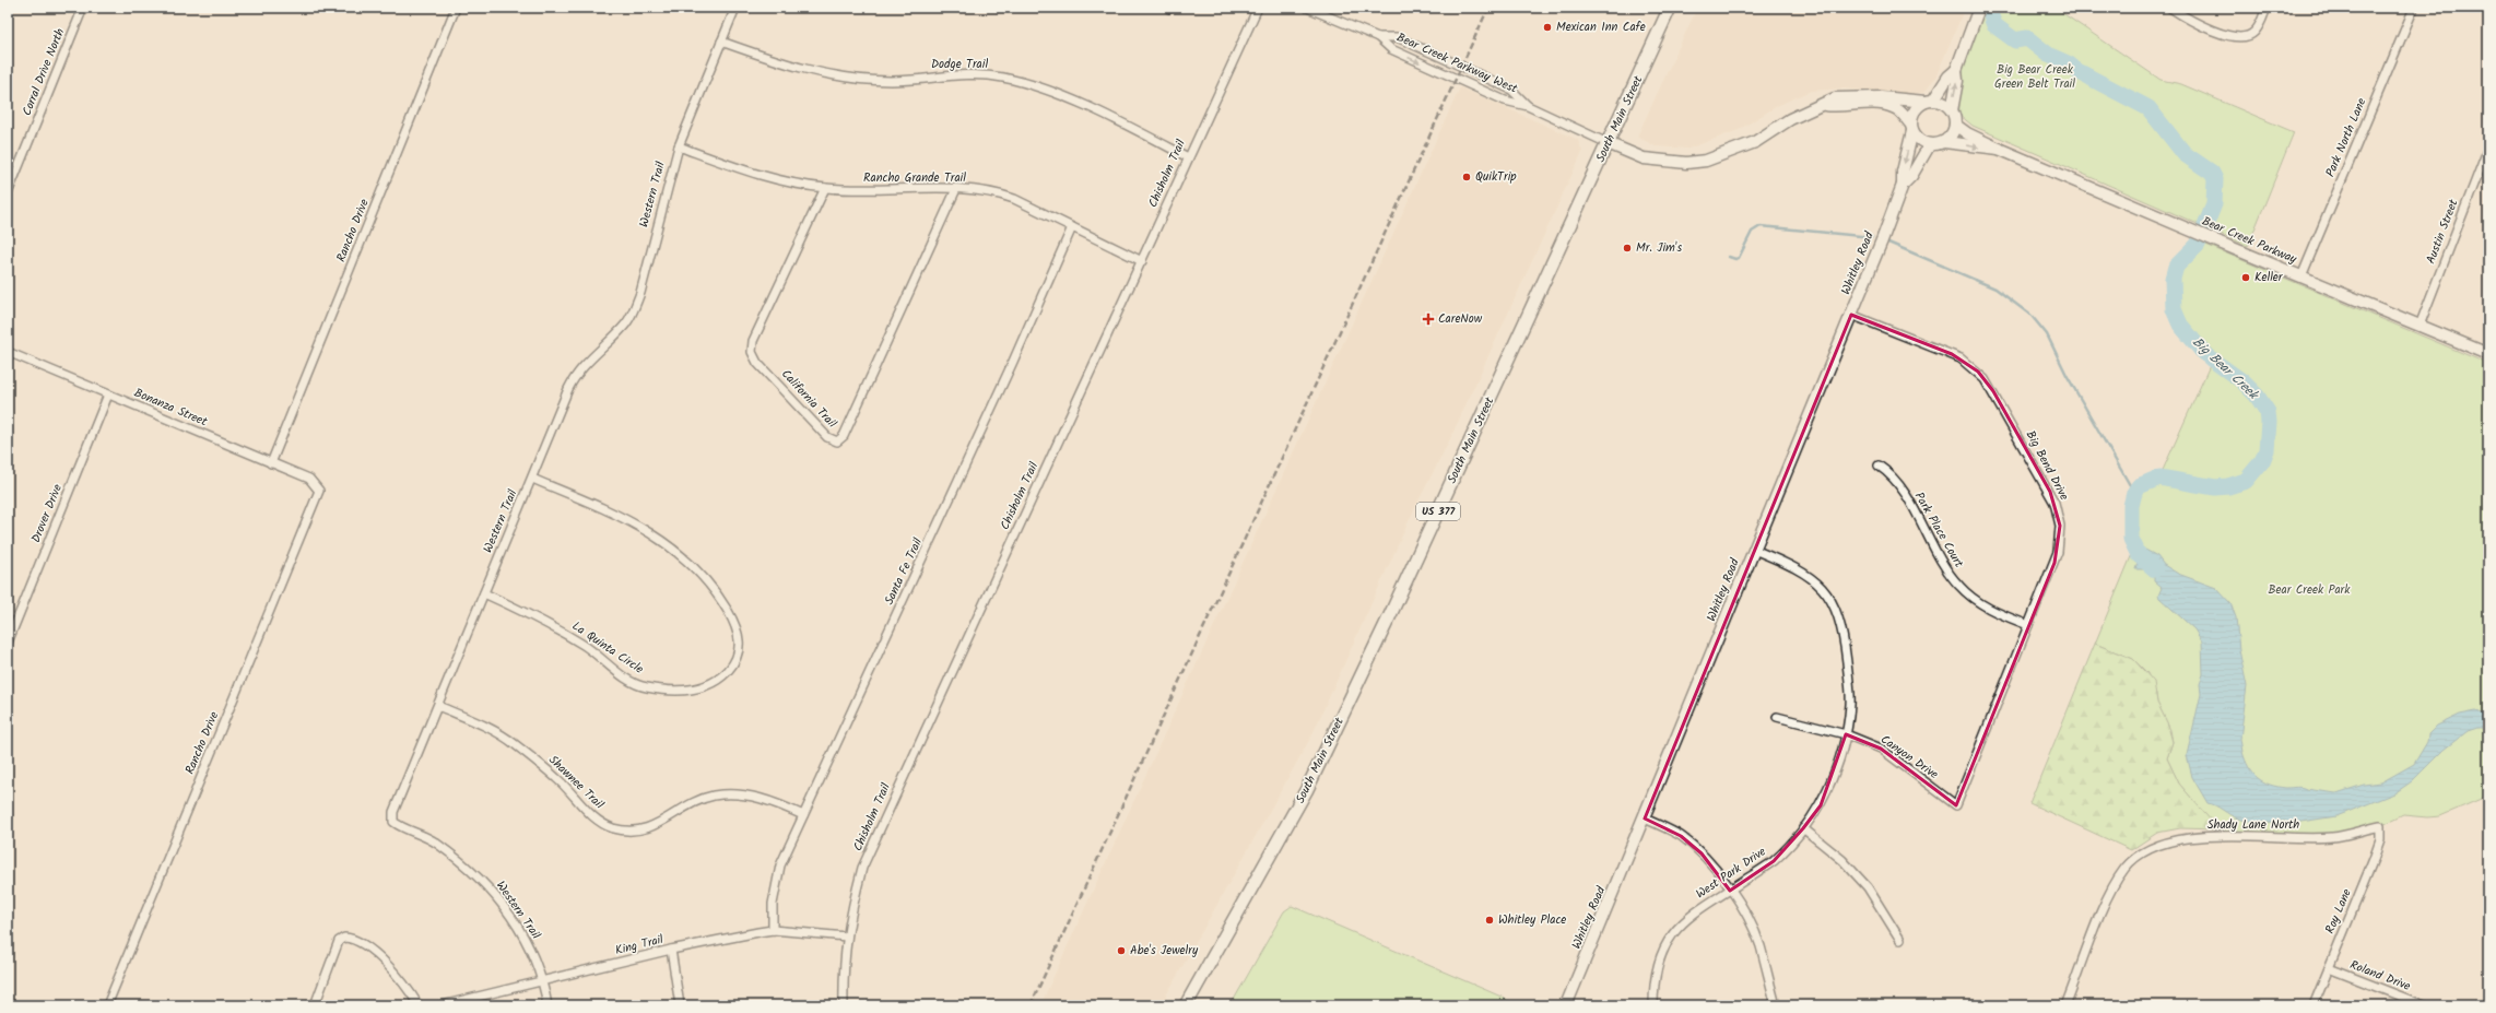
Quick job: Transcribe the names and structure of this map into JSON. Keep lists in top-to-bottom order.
{
  "streets": {
    "main road": ["South Main Street", "US 377"],
    "street": [
      "Bear Creek Parkway West",
      "Dodge Trail",
      "Corral Drive North",
      "Park North Lane",
      "Chisholm Trail",
      "Rancho Grande Trail",
      "Western Trail",
      "Rancho Drive",
      "Austin Street",
      "Bear Creek Parkway",
      "Whitley Road",
      "California Trail",
      "Bonanza Street",
      "Big Bend Drive",
      "Drover Drive",
      "Park Place Court",
      "Santa Fe Trail",
      "La Quinta Circle",
      "Canyon Drive",
      "Shawnee Trail",
      "Shady Lane North",
      "West Park Drive",
      "Roy Lane",
      "King Trail",
      "Roland Drive"
    ]
  },
  "crossings": [
    ["Bear Creek Parkway West", "South Main Street"],
    ["Dodge Trail", "Chisholm Trail"],
    ["Dodge Trail", "Western Trail"],
    ["Park North Lane", "Bear Creek Parkway"],
    ["Chisholm Trail", "Rancho Grande Trail"],
    ["Chisholm Trail", "King Trail"],
    ["Rancho Grande Trail", "Western Trail"],
    ["Rancho Grande Trail", "California Trail"],
    ["Rancho Grande Trail", "Santa Fe Trail"],
    ["Western Trail", "La Quinta Circle"],
    ["Western Trail", "Shawnee Trail"],
    ["Western Trail", "King Trail"],
    ["Rancho Drive", "Bonanza Street"],
    ["Austin Street", "Bear Creek Parkway"],
    ["Bear Creek Parkway", "Whitley Road"],
    ["Whitley Road", "Big Bend Drive"],
    ["Whitley Road", "West Park Drive"],
    ["Bonanza Street", "Drover Drive"],
    ["Big Bend Drive", "Park Place Court"],
    ["Big Bend Drive", "Canyon Drive"],
    ["Santa Fe Trail", "Shawnee Trail"],
    ["Santa Fe Trail", "King Trail"],
    ["Canyon Drive", "West Park Drive"],
    ["Shady Lane North", "Roy Lane"],
    ["Roy Lane", "Roland Drive"]
  ],
  "water": ["Big Bear Creek"],
  "parks": ["Big Bear Creek Green Belt Trail", "Bear Creek Park"],
  "places": {
    "other": [
      "Mexican Inn Cafe",
      "QuikTrip",
      "Mr. Jim's",
      "Keller",
      "Whitley Place",
      "Abe's Jewelry"
    ],
    "health": ["CareNow"]
  }
}
